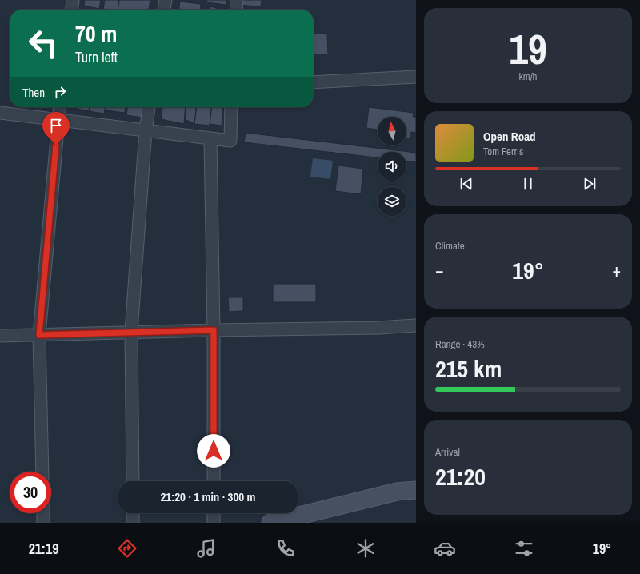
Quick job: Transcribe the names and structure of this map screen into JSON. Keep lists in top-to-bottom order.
{
  "north": "top",
  "page": {
    "tile": [
      ["19", "km/h"],
      "Climate",
      ["Range · 43%", "215 km"],
      ["Arrival", "21:20"]
    ],
    "turn": ["70 m", "Turn left"],
    "then": "Then",
    "song": ["Open Road", "Tom Ferris"],
    "heat": ["−", "19°", "+"],
    "limit": "30",
    "trip": "21:20 · 1 min · 300 m",
    "tabs": ["21:19", "19°"]
  }
}
